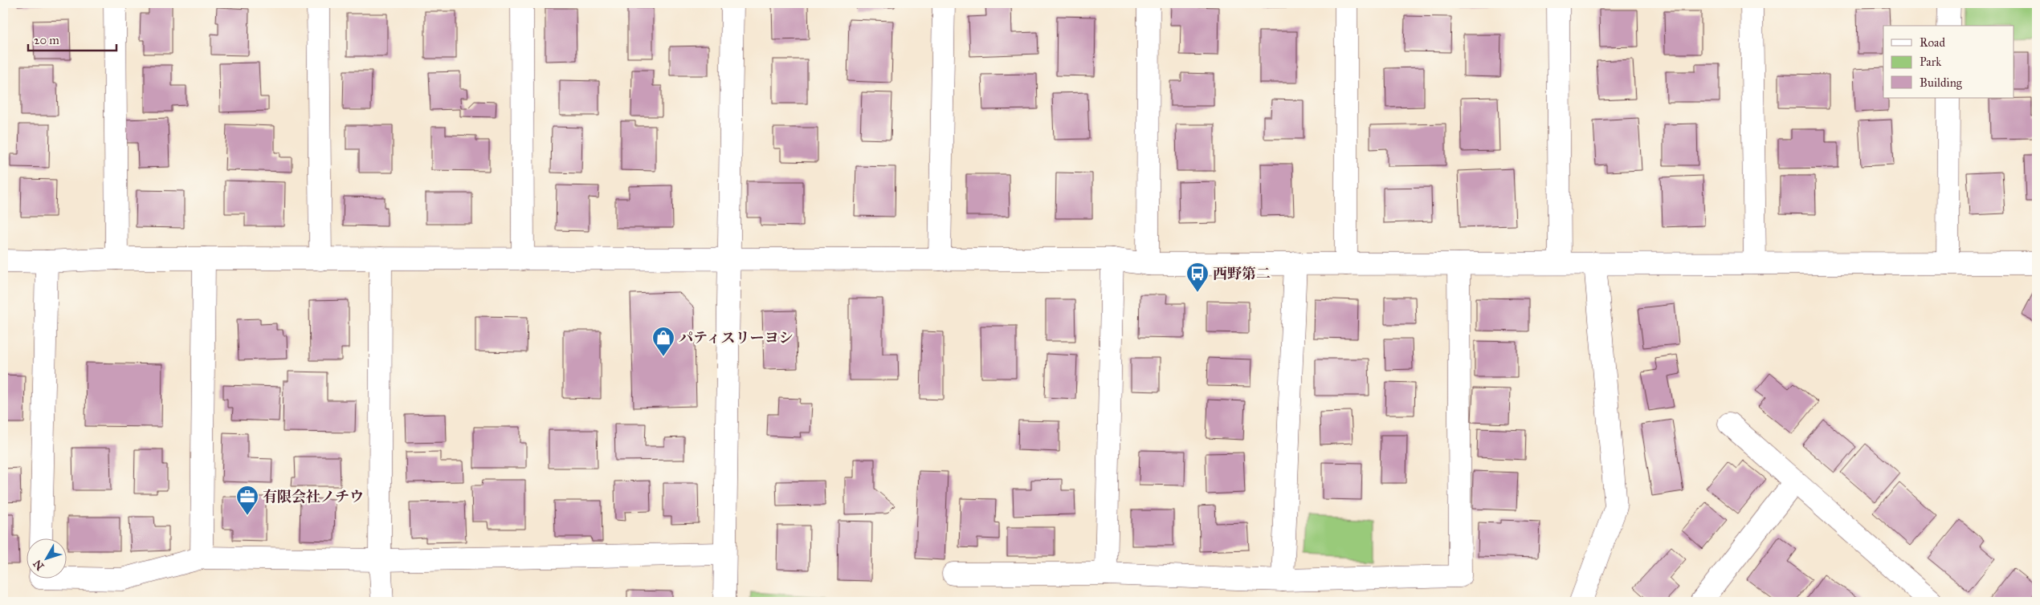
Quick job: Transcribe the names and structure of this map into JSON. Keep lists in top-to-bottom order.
{
  "places": {
    "bus stop": ["西野第二"],
    "shop": ["パティスリーヨシ"],
    "office": ["有限会社ノチウ"]
  },
  "legend": ["Road", "Park", "Building"],
  "scale_bar": "20 m",
  "north": "bottom left"
}
